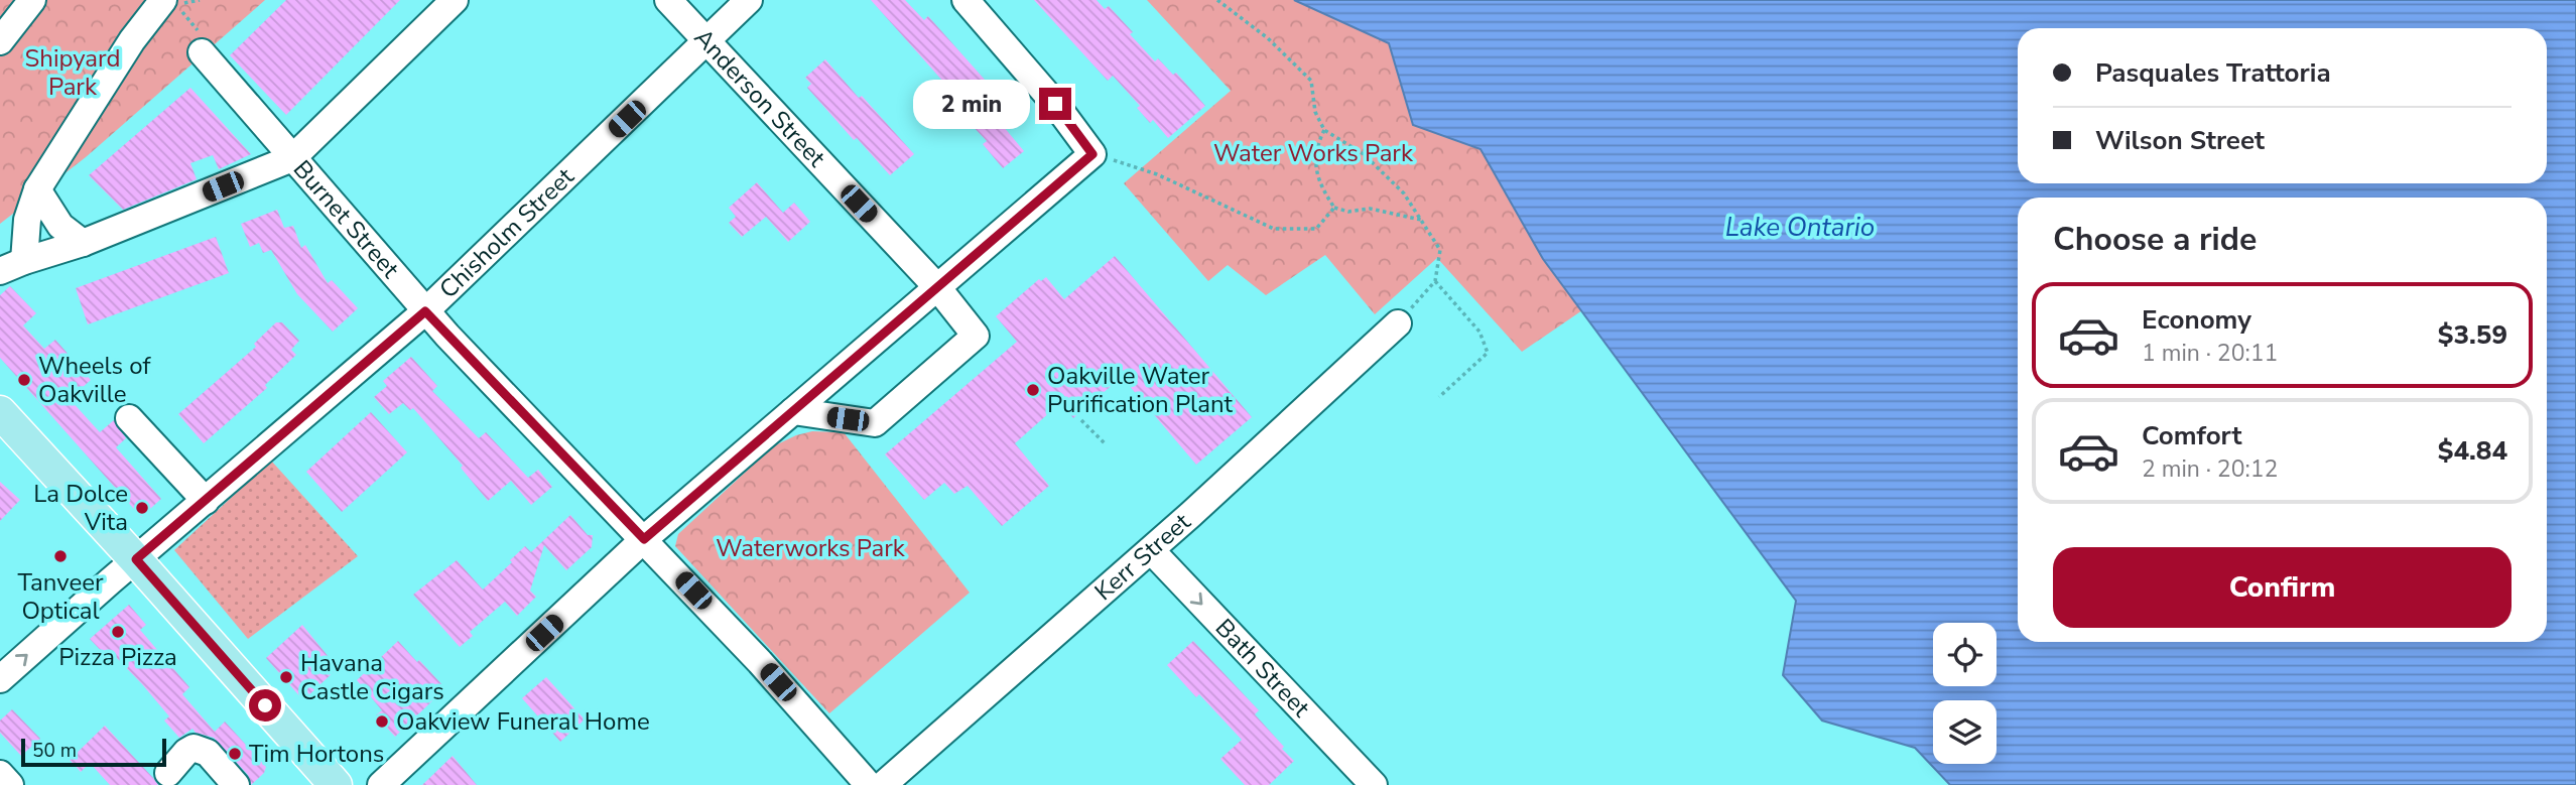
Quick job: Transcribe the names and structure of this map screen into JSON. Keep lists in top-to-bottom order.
{
  "streets": {
    "street": [
      "Anderson Street",
      "Burnet Street",
      "Chisholm Street",
      "Kerr Street",
      "Bath Street"
    ]
  },
  "crossings": [
    ["Anderson Street", "Chisholm Street"],
    ["Burnet Street", "Chisholm Street"],
    ["Kerr Street", "Bath Street"]
  ],
  "one_way": ["Bath Street"],
  "water": ["Lake Ontario"],
  "parks": ["Shipyard Park", "Water Works Park", "Waterworks Park"],
  "places": [
    "Wheels of Oakville",
    "Oakville Water Purification Plant",
    "La Dolce Vita",
    "Tanveer Optical",
    "Pizza Pizza",
    "Havana Castle Cigars",
    "Oakview Funeral Home",
    "Tim Hortons"
  ],
  "scale_bar": "50 m",
  "page": {
    "banner": ["Pasquales Trattoria", "Wilson Street"],
    "bubble": "2 min",
    "heading": "Choose a ride",
    "list": [
      {
        "name": "Economy",
        "note": "1 min · 20:11",
        "value": "$3.59"
      },
      {
        "name": "Comfort",
        "note": "2 min · 20:12",
        "value": "$4.84"
      }
    ],
    "buttons": "Confirm",
    "scale": "50 m"
  }
}
